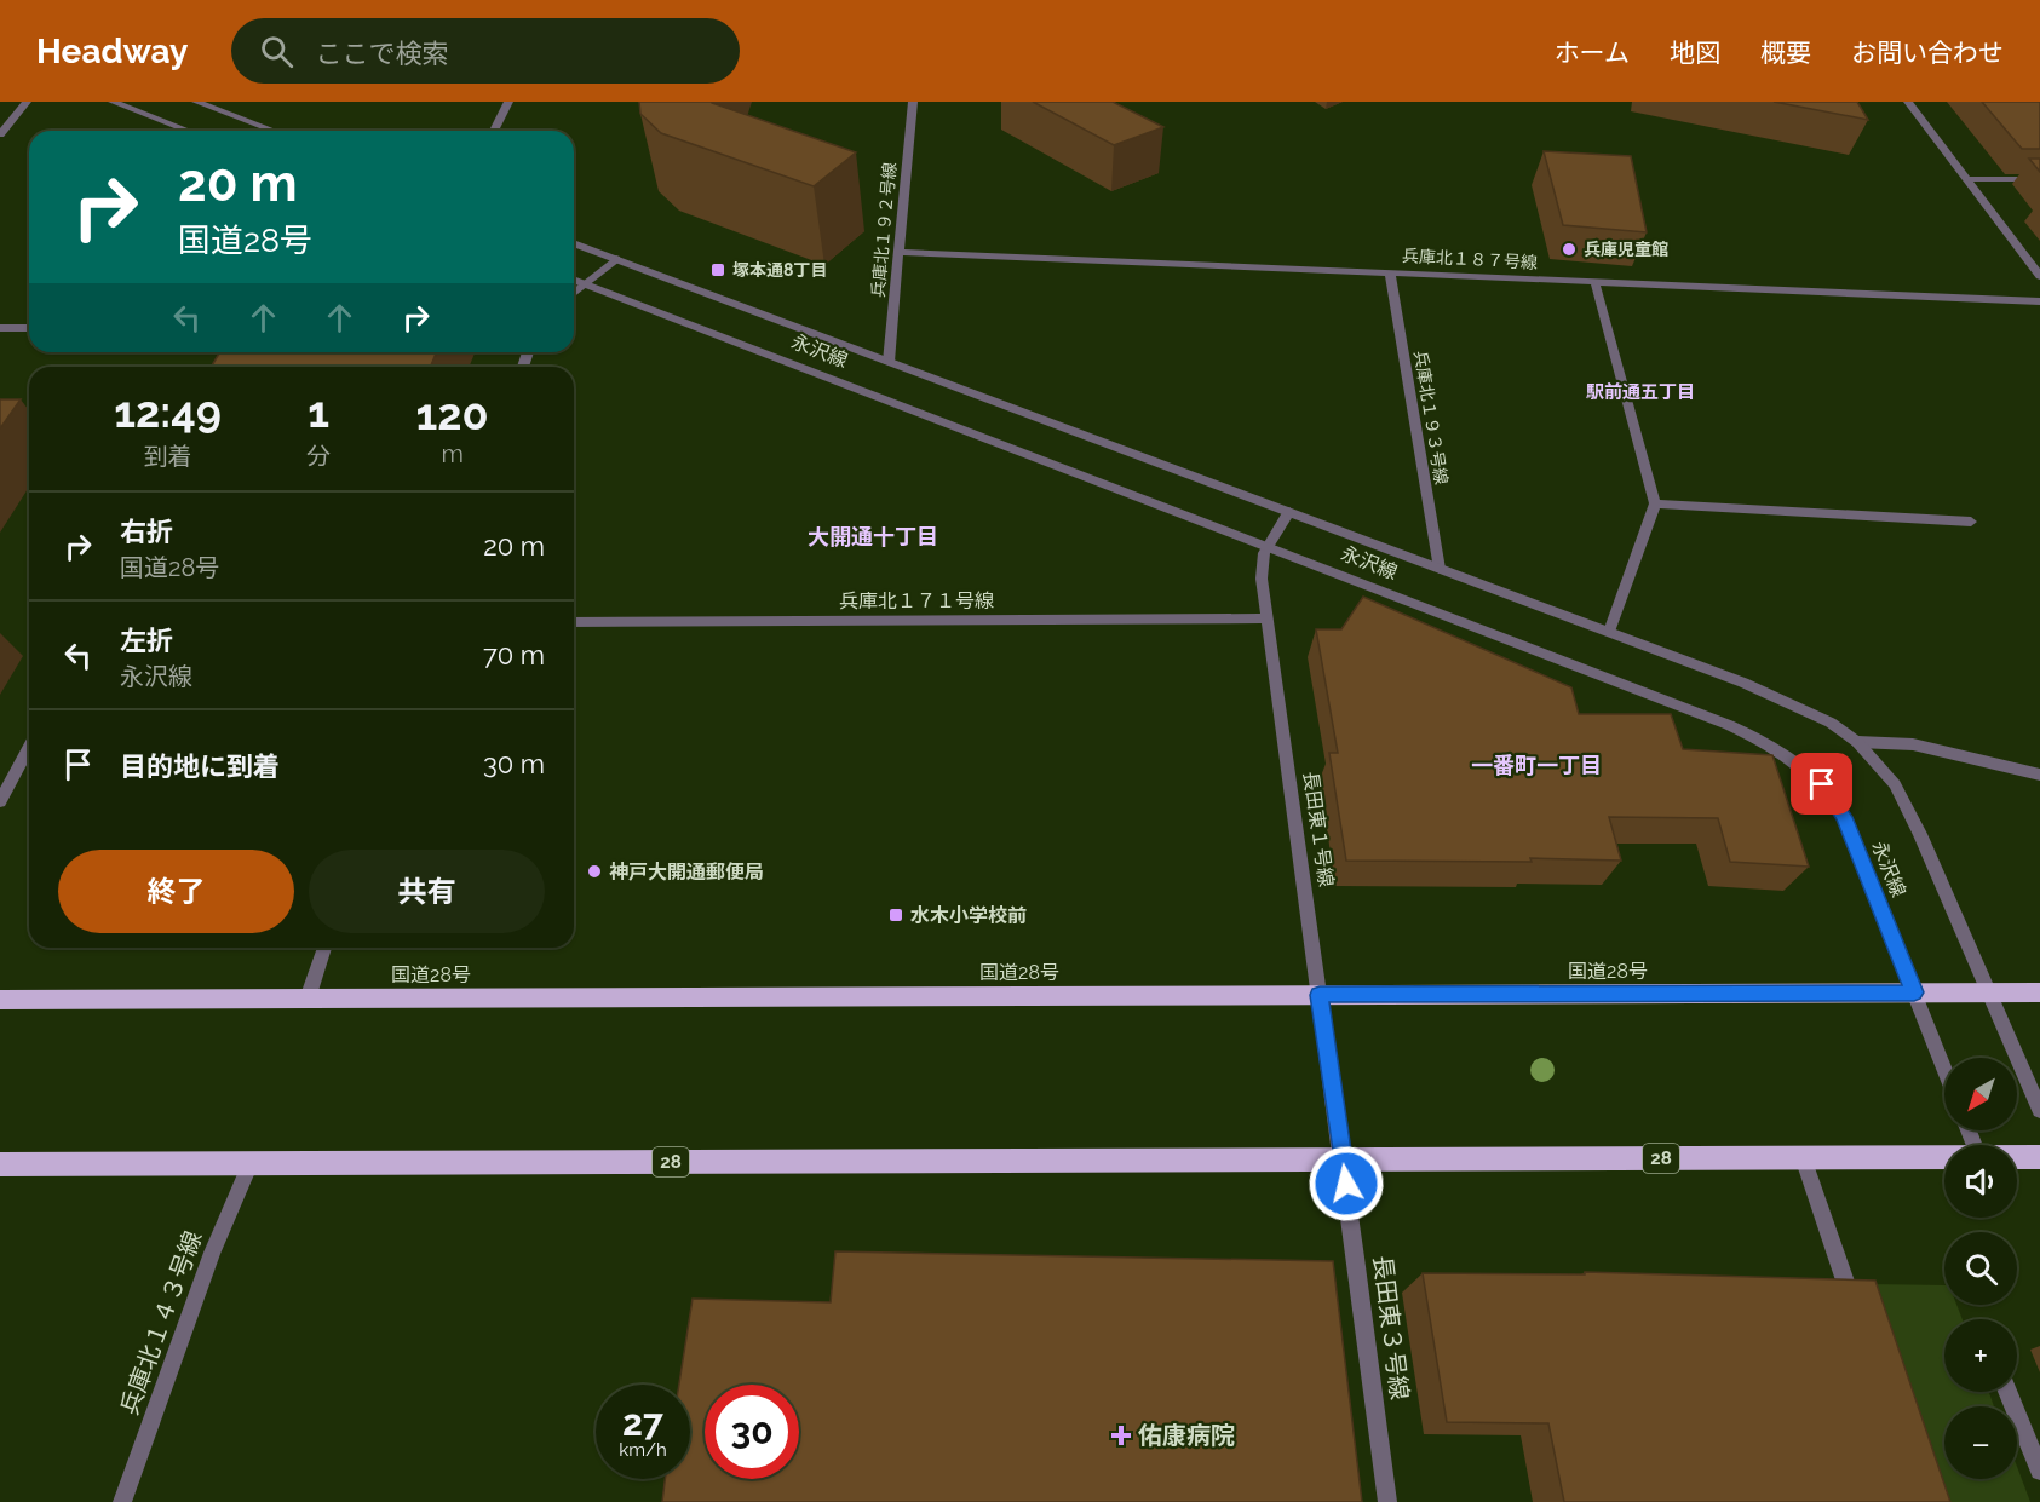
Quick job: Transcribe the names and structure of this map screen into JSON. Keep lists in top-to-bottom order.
{
  "streets": {
    "highway": ["国道28号", "28"],
    "street": [
      "兵庫北１９２号線",
      "兵庫北１８７号線",
      "永沢線",
      "兵庫北１９３号線",
      "兵庫北１７１号線",
      "長田東１号線",
      "兵庫北１４３号線",
      "長田東３号線"
    ]
  },
  "crossings": [
    ["兵庫北１９２号線", "兵庫北１８７号線"],
    ["兵庫北１９２号線", "永沢線"],
    ["兵庫北１８７号線", "兵庫北１９３号線"],
    ["永沢線", "兵庫北１９３号線"],
    ["永沢線", "長田東１号線"],
    ["永沢線", "国道28号"],
    ["兵庫北１７１号線", "長田東１号線"],
    ["長田東１号線", "国道28号"],
    ["長田東１号線", "28"],
    ["長田東１号線", "長田東３号線"],
    ["28", "兵庫北１４３号線"],
    ["28", "長田東３号線"]
  ],
  "districts": ["駅前通五丁目", "大開通十丁目", "一番町一丁目"],
  "places": {
    "other": ["兵庫児童館", "神戸大開通郵便局"],
    "transit": ["塚本通8丁目", "水木小学校前"],
    "health": ["佑康病院"]
  },
  "north": "bottom left",
  "page": {
    "header": "Headway",
    "search": "ここで検索",
    "nav": [
      "ホーム",
      "地図",
      "概要",
      "お問い合わせ"
    ],
    "turn": ["20 m", "国道28号"],
    "eta": [
      "12:49",
      "到着",
      "1",
      "分",
      "120",
      "m"
    ],
    "list": [
      {
        "name": "右折",
        "note": "国道28号",
        "value": "20 m"
      },
      {
        "name": "左折",
        "note": "永沢線",
        "value": "70 m"
      },
      {
        "name": "目的地に到着",
        "value": "30 m"
      }
    ],
    "buttons": ["終了", "共有"],
    "map_buttons": ["+", "−"],
    "speed": "27 km/h",
    "limit": "30"
  }
}
